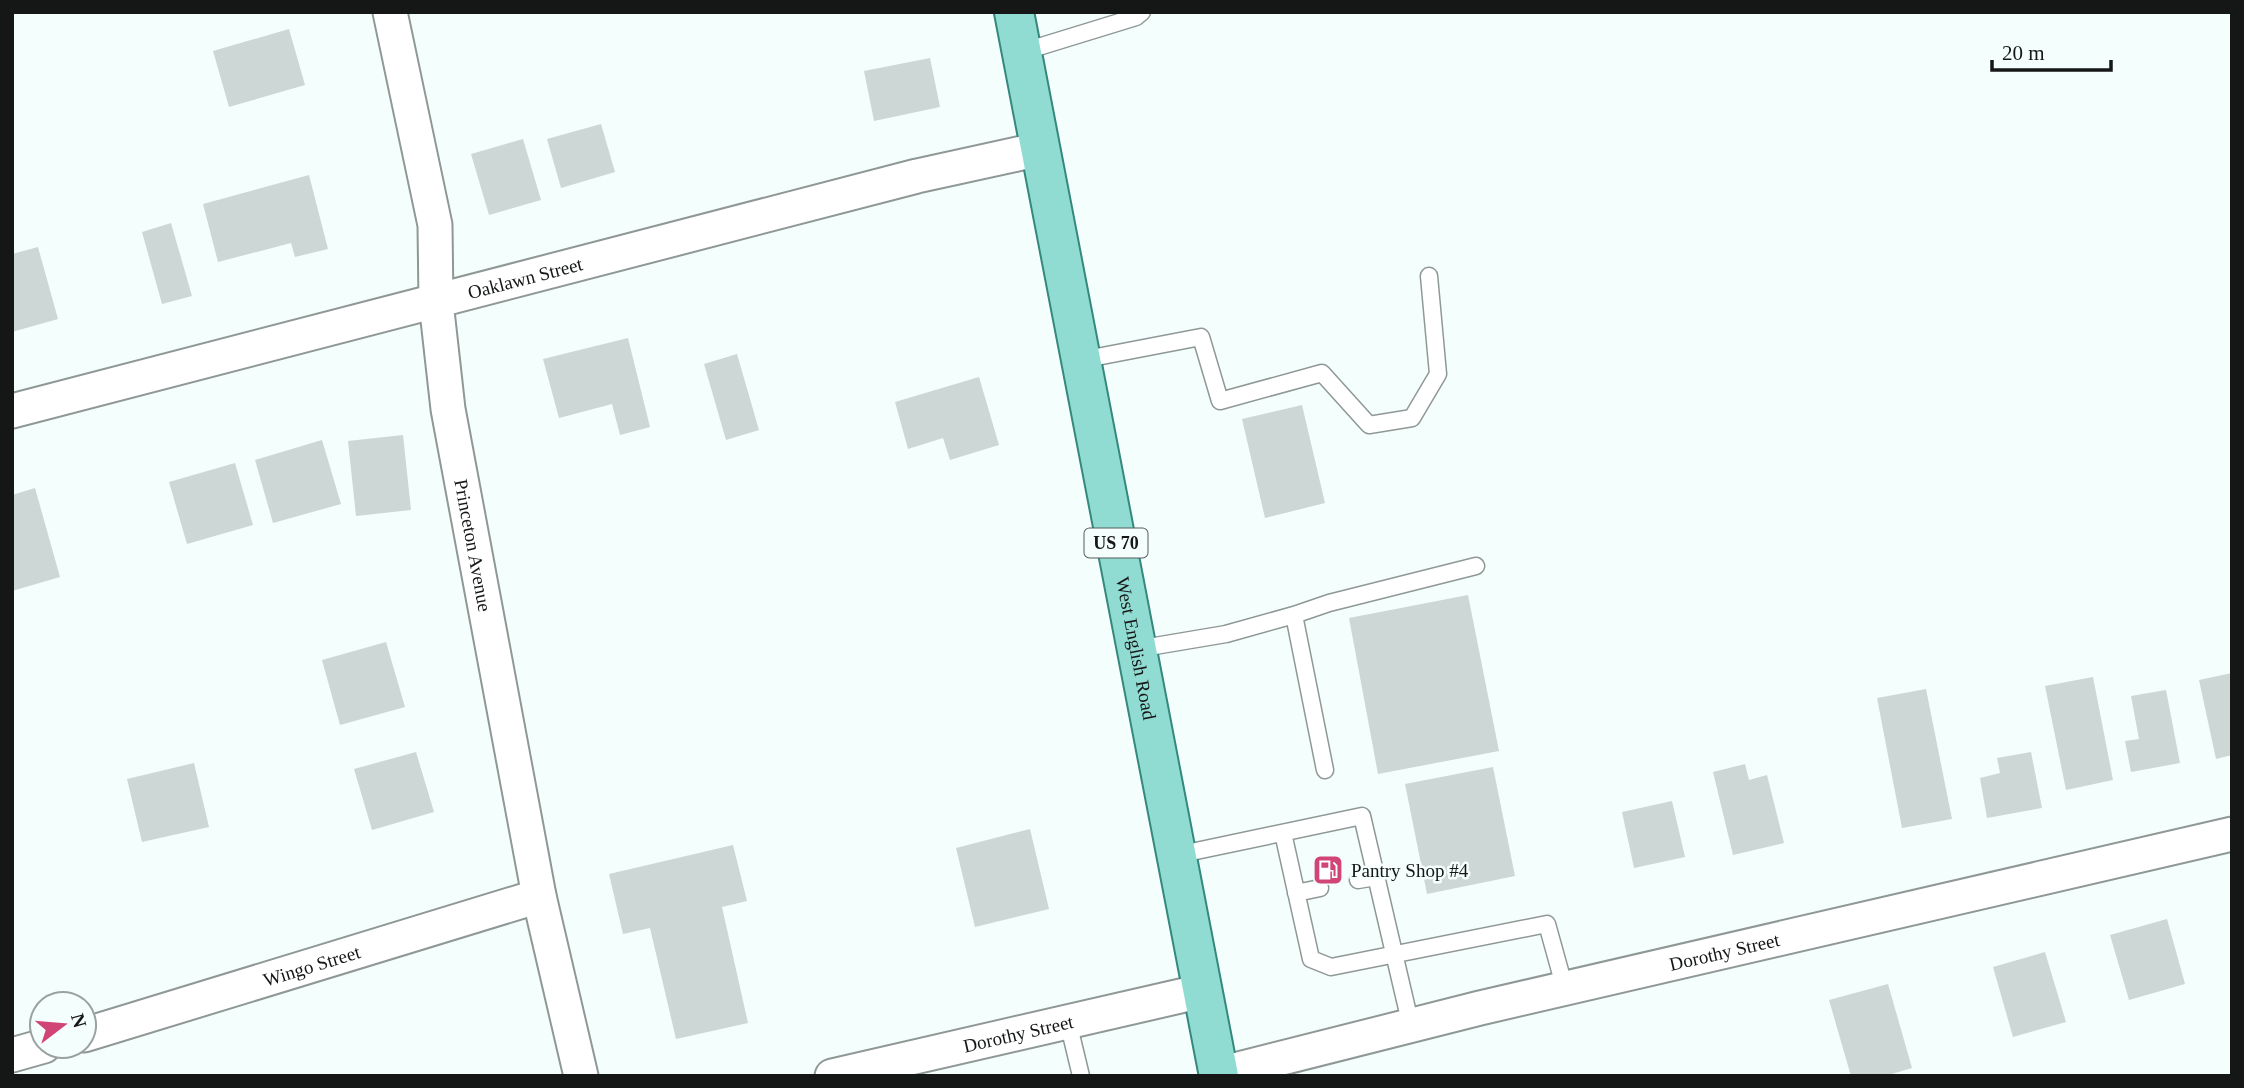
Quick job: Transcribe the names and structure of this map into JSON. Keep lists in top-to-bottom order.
{
  "streets": {
    "main road": ["US 70", "West English Road"],
    "street": [
      "Oaklawn Street",
      "Princeton Avenue",
      "Dorothy Street",
      "Wingo Street"
    ]
  },
  "crossings": [
    ["Oaklawn Street", "Princeton Avenue"],
    ["Oaklawn Street", "West English Road"],
    ["Princeton Avenue", "Wingo Street"],
    ["West English Road", "Dorothy Street"]
  ],
  "places": {
    "fuel station": ["Pantry Shop #4"]
  },
  "scale_bar": "20 m",
  "north": "right"
}
